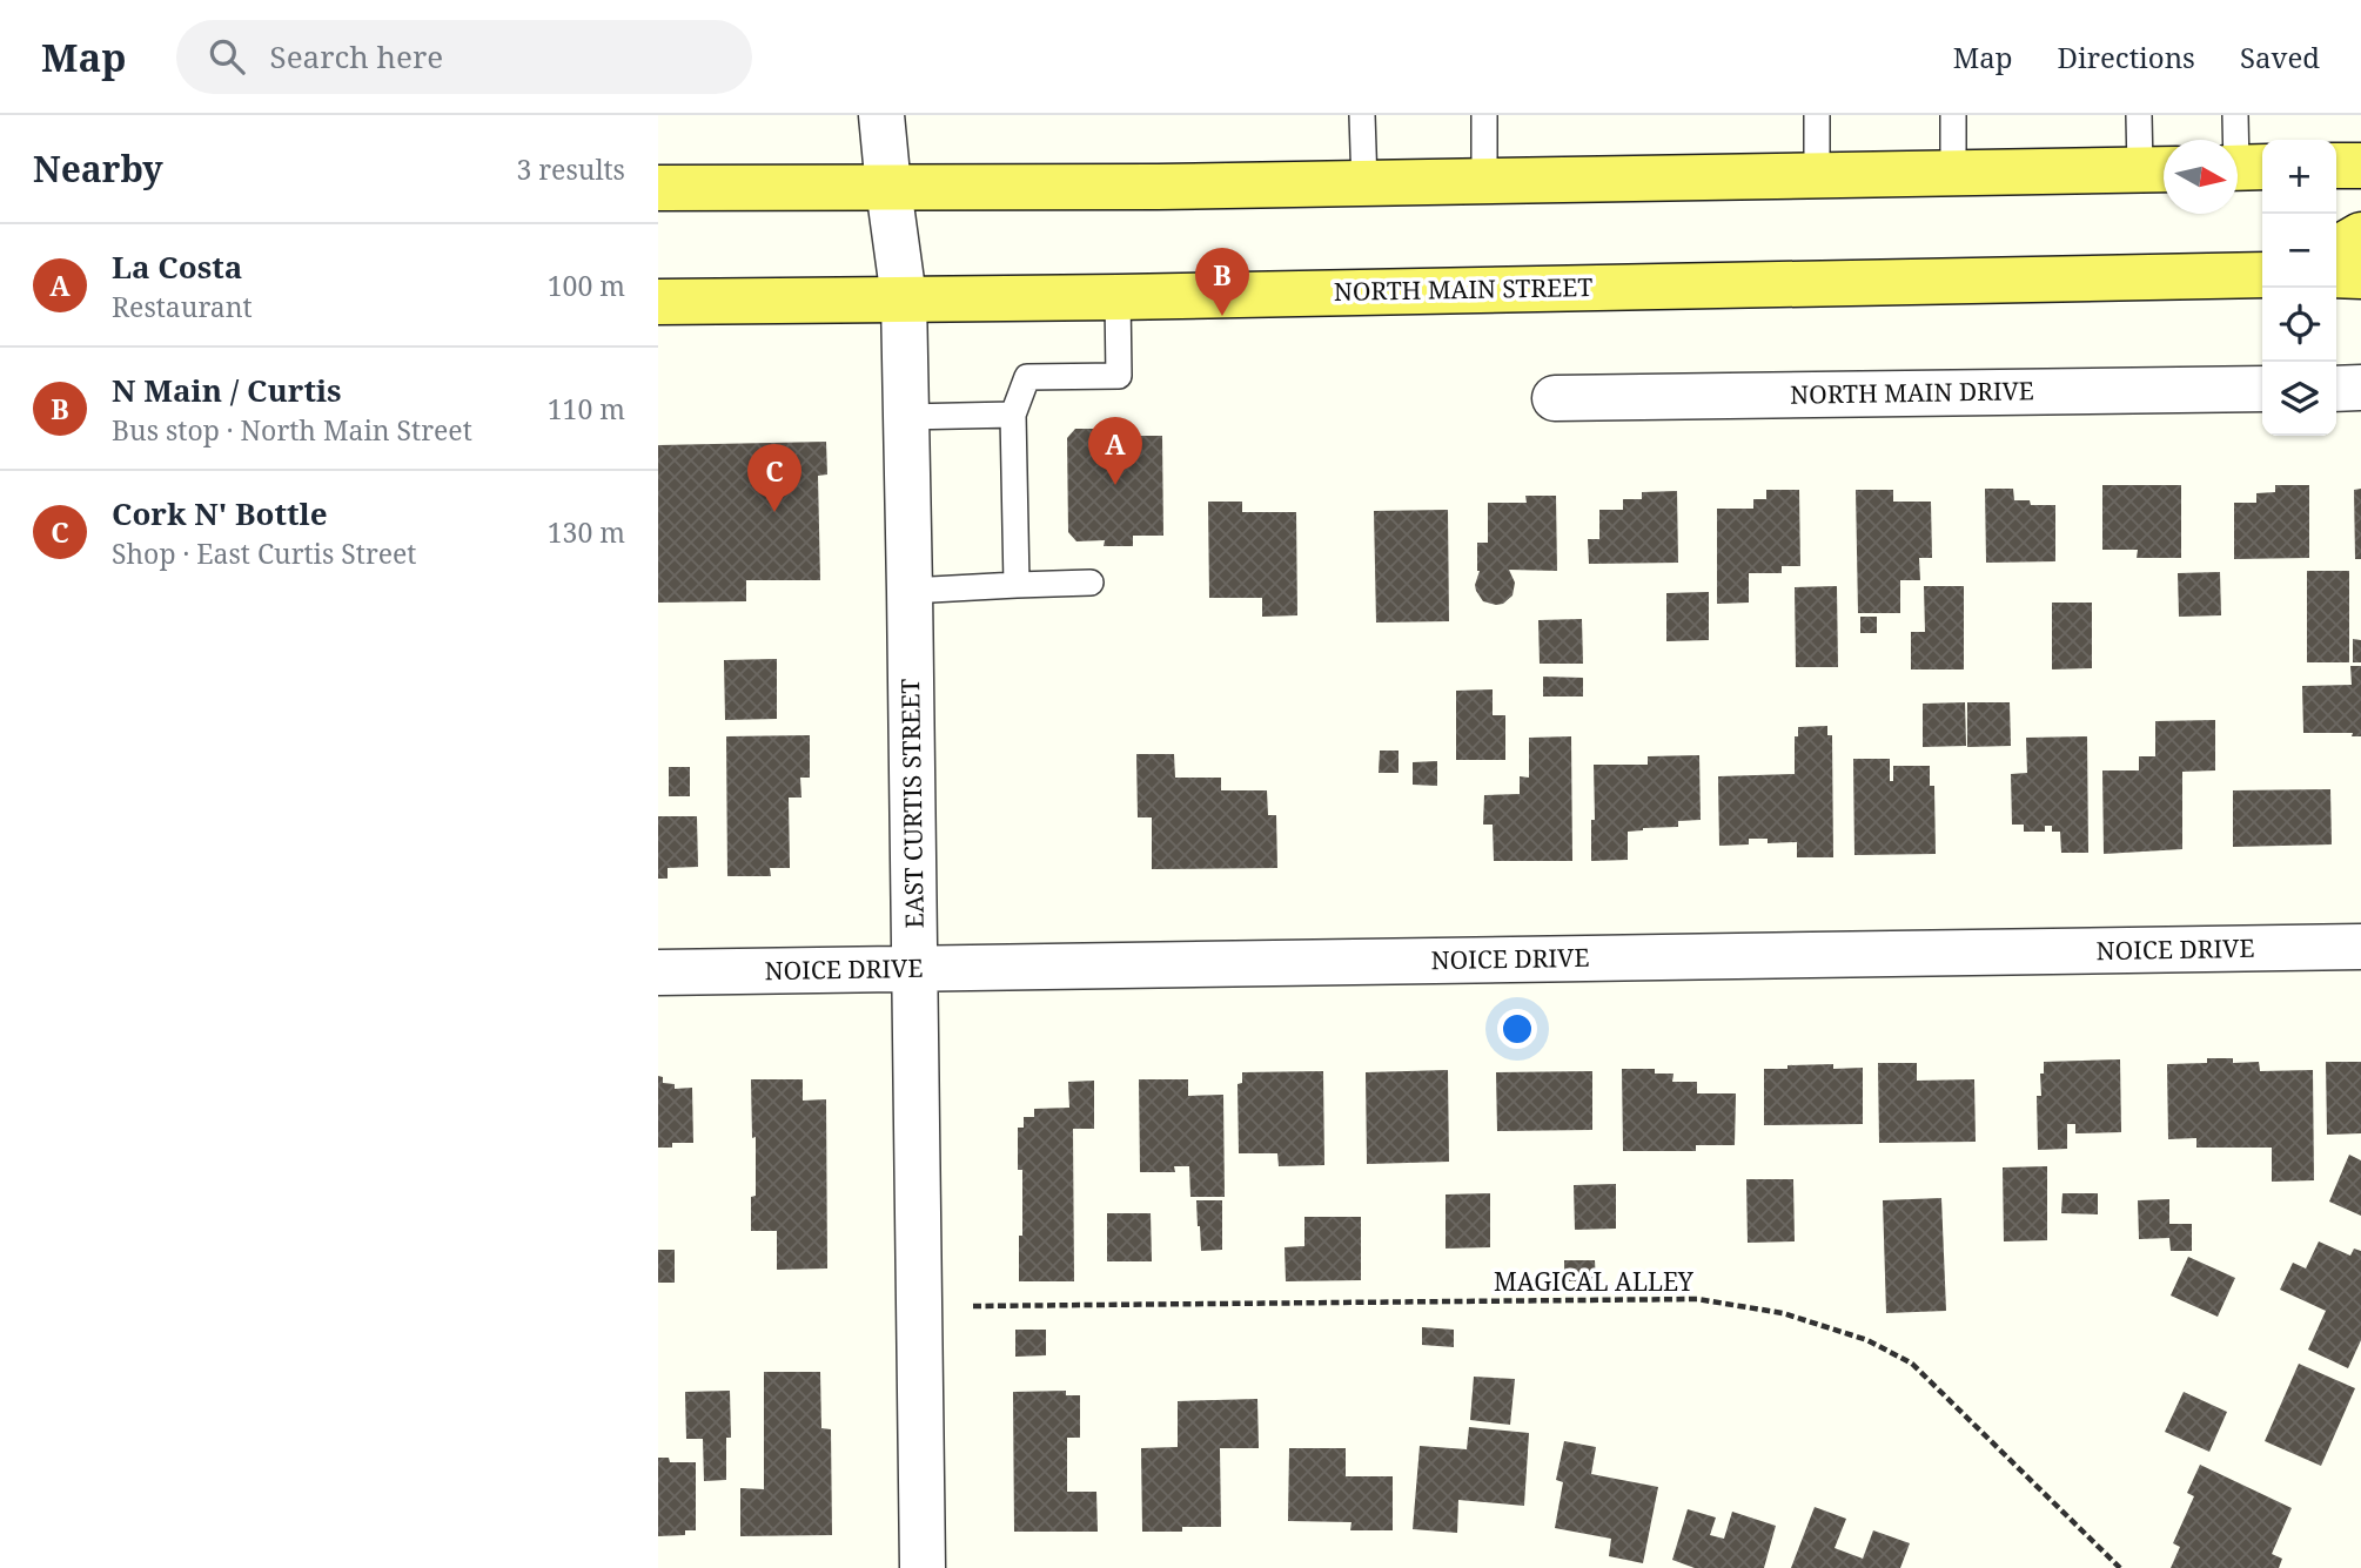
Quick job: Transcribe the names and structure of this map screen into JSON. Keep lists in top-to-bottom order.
{
  "streets": {
    "main road": ["NORTH MAIN STREET"],
    "street": ["NORTH MAIN DRIVE", "EAST CURTIS STREET", "NOICE DRIVE"],
    "path": ["MAGICAL ALLEY"]
  },
  "crossings": [
    ["NORTH MAIN STREET", "EAST CURTIS STREET"],
    ["EAST CURTIS STREET", "NOICE DRIVE"]
  ],
  "north": "right",
  "page": {
    "header": "Map",
    "search": "Search here",
    "nav": ["Map", "Directions", "Saved"],
    "heading": ["Nearby", "3 results"],
    "map_buttons": ["+", "−"],
    "list": [
      {
        "mark": "A",
        "name": "La Costa",
        "note": "Restaurant",
        "value": "100 m"
      },
      {
        "mark": "B",
        "name": "N Main / Curtis",
        "note": "Bus stop · North Main Street",
        "value": "110 m"
      },
      {
        "mark": "C",
        "name": "Cork N' Bottle",
        "note": "Shop · East Curtis Street",
        "value": "130 m"
      }
    ],
    "pins": ["B", "A", "C"]
  }
}
